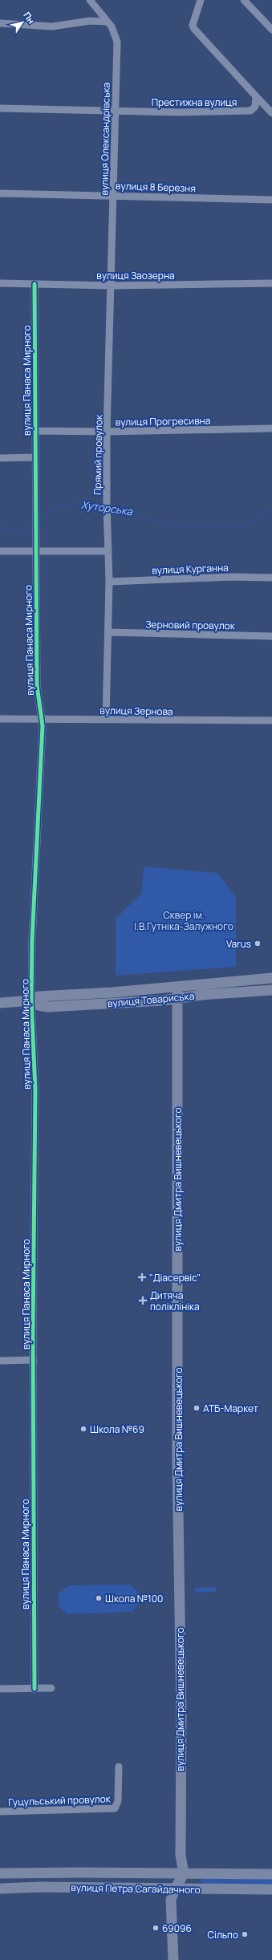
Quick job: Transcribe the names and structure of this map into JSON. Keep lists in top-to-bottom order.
{
  "streets": {
    "street": [
      "Престижна вулиця",
      "вулиця Олександрівська",
      "вулиця 8 Березня",
      "вулиця Заозерна",
      "вулиця Панаса Мирного",
      "вулиця Прогресивна",
      "Прямий провулок",
      "вулиця Курганна",
      "Зерновий провулок",
      "вулиця Зернова",
      "вулиця Товариська",
      "вулиця Дмитра Вишневецького",
      "Гуцульський провулок",
      "вулиця Петра Сагайдачного"
    ]
  },
  "crossings": [
    ["Престижна вулиця", "вулиця Олександрівська"],
    ["вулиця Олександрівська", "вулиця 8 Березня"],
    ["вулиця Олександрівська", "вулиця Заозерна"],
    ["вулиця Олександрівська", "Прямий провулок"],
    ["вулиця Заозерна", "вулиця Панаса Мирного"],
    ["вулиця Заозерна", "Прямий провулок"],
    ["вулиця Панаса Мирного", "вулиця Прогресивна"],
    ["вулиця Панаса Мирного", "вулиця Зернова"],
    ["вулиця Панаса Мирного", "вулиця Товариська"],
    ["вулиця Прогресивна", "Прямий провулок"],
    ["Прямий провулок", "вулиця Курганна"],
    ["Прямий провулок", "Зерновий провулок"],
    ["Прямий провулок", "вулиця Зернова"],
    ["вулиця Товариська", "вулиця Дмитра Вишневецького"],
    ["вулиця Дмитра Вишневецького", "вулиця Петра Сагайдачного"]
  ],
  "water": ["Хуторська"],
  "parks": ["Сквер ім. І.В.Гутніка-Залужного"],
  "places": {
    "other": [
      "Varus",
      "АТБ-Маркет",
      "Школа №69",
      "Школа №100",
      "69096",
      "Сільпо"
    ],
    "health": ["\"Діасервіс\"", "Дитяча поліклініка"]
  },
  "north": "top right"
}
